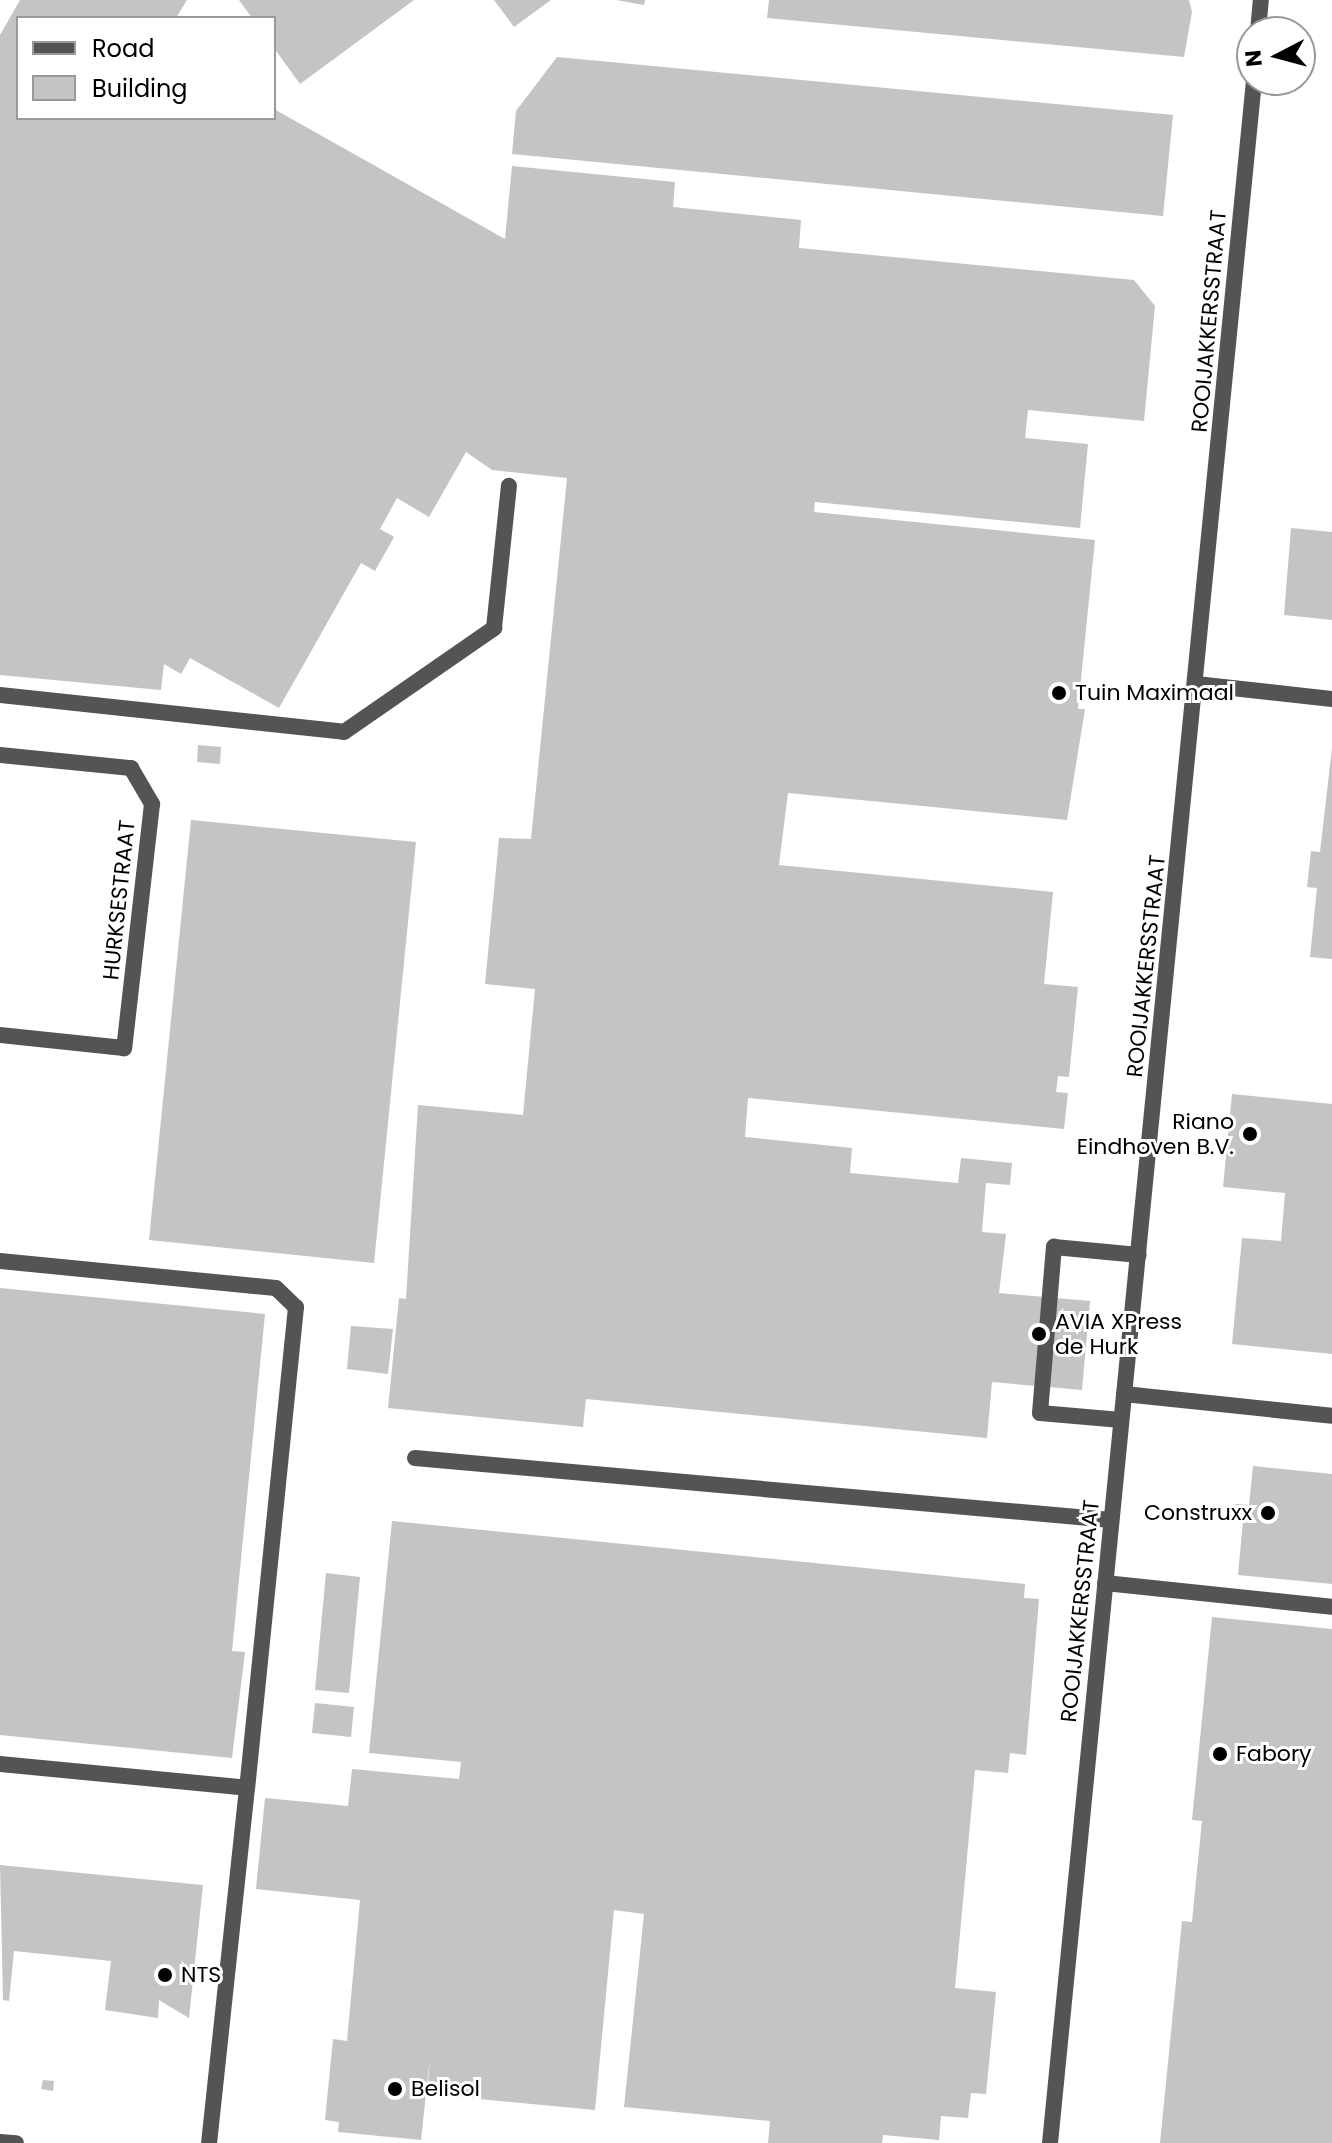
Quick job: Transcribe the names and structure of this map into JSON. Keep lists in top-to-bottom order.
{
  "streets": {
    "street": ["ROOIJAKKERSSTRAAT", "HURKSESTRAAT"]
  },
  "places": [
    "Tuin Maximaal",
    "Riano Eindhoven B.V.",
    "AVIA XPress de Hurk",
    "Construxx",
    "Fabory",
    "NTS",
    "Belisol"
  ],
  "legend": ["Road", "Building"],
  "north": "left"
}
